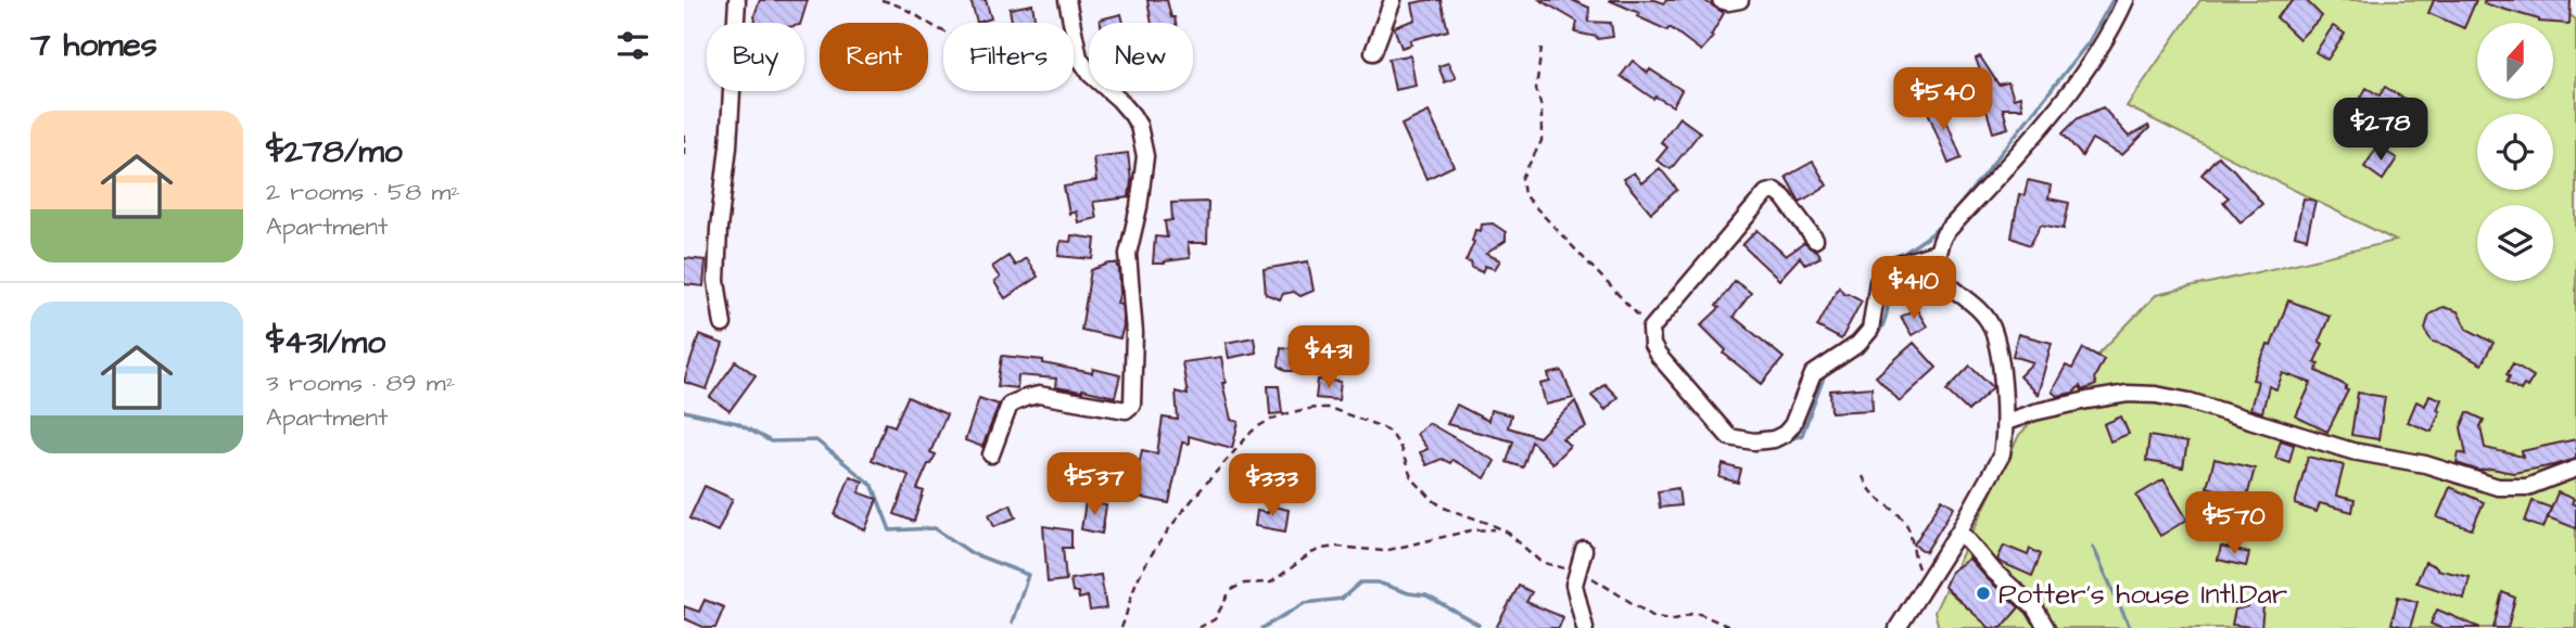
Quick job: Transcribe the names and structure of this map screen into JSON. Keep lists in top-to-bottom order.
{
  "places": ["Potter's house Intl.Dar"],
  "north": "top",
  "page": {
    "heading": "7 homes",
    "chip": [
      "Buy",
      "Rent",
      "Filters",
      "New"
    ],
    "price": [
      "$540",
      "$278",
      "$410",
      "$431",
      "$537",
      "$333",
      "$570"
    ],
    "list": [
      {
        "name": "$278/mo",
        "note": "2 rooms · 58 m² · Apartment"
      },
      {
        "name": "$431/mo",
        "note": "3 rooms · 89 m² · Apartment"
      }
    ]
  }
}
